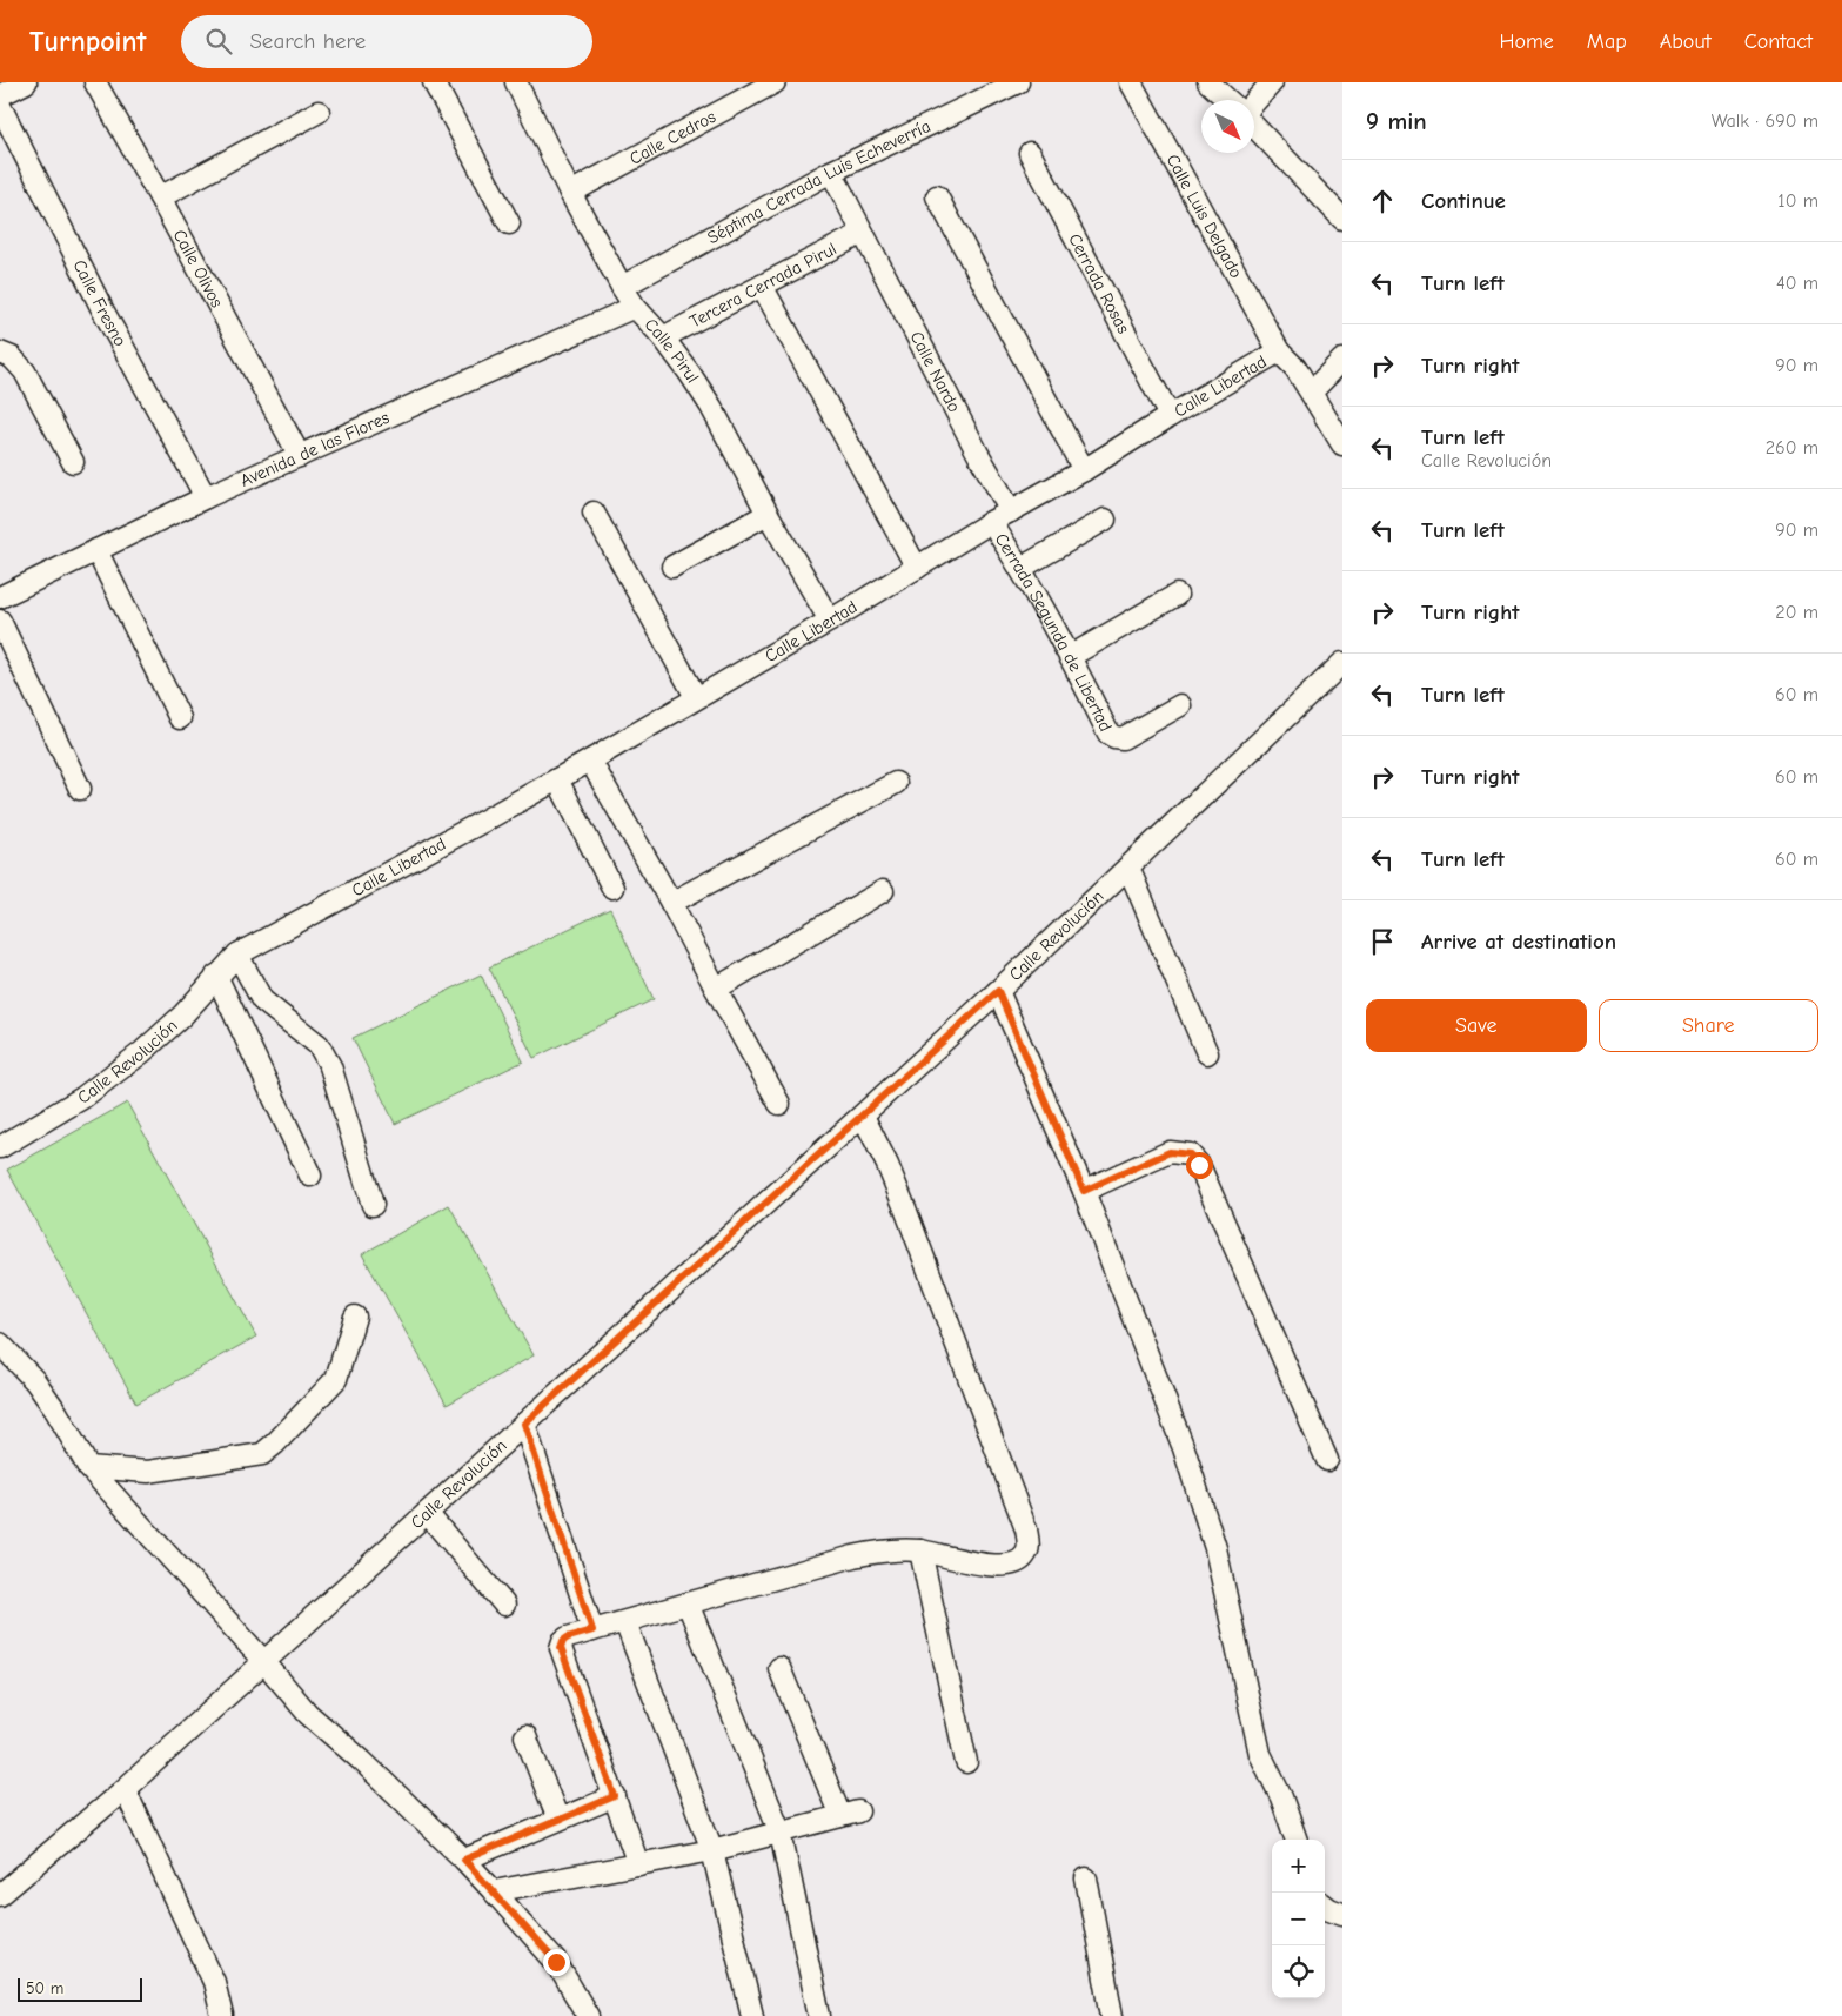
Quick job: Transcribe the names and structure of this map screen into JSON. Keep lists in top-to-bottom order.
{
  "streets": {
    "street": [
      "Calle Cedros",
      "Séptima Cerrada Luis Echeverría",
      "Calle Luis Delgado",
      "Calle Olivos",
      "Tercera Cerrada Pirul",
      "Cerrada Rosas",
      "Calle Fresno",
      "Calle Pirul",
      "Calle Nardo",
      "Calle Libertad",
      "Avenida de las Flores",
      "Cerrada Segunda de Libertad",
      "Calle Revolución"
    ]
  },
  "crossings": [
    ["Calle Cedros", "Calle Pirul"],
    ["Séptima Cerrada Luis Echeverría", "Calle Pirul"],
    ["Séptima Cerrada Luis Echeverría", "Calle Nardo"],
    ["Calle Luis Delgado", "Calle Libertad"],
    ["Calle Olivos", "Avenida de las Flores"],
    ["Tercera Cerrada Pirul", "Calle Pirul"],
    ["Tercera Cerrada Pirul", "Calle Nardo"],
    ["Cerrada Rosas", "Calle Libertad"],
    ["Calle Fresno", "Avenida de las Flores"],
    ["Calle Pirul", "Calle Libertad"],
    ["Calle Pirul", "Avenida de las Flores"],
    ["Calle Nardo", "Calle Libertad"],
    ["Calle Libertad", "Cerrada Segunda de Libertad"],
    ["Calle Libertad", "Calle Revolución"]
  ],
  "scale_bar": "50 m",
  "north": "bottom right",
  "page": {
    "header": "Turnpoint",
    "search": "Search here",
    "nav": [
      "Home",
      "Map",
      "About",
      "Contact"
    ],
    "heading": ["9 min", "Walk · 690 m"],
    "list": [
      ["Continue", "10 m"],
      ["Turn left", "40 m"],
      ["Turn right", "90 m"],
      ["Turn left", "Calle Revolución", "260 m"],
      ["Turn left", "90 m"],
      ["Turn right", "20 m"],
      ["Turn left", "60 m"],
      ["Turn right", "60 m"],
      ["Turn left", "60 m"],
      "Arrive at destination"
    ],
    "buttons": ["Save", "Share"],
    "map_buttons": ["+", "−"],
    "scale": "50 m"
  }
}
